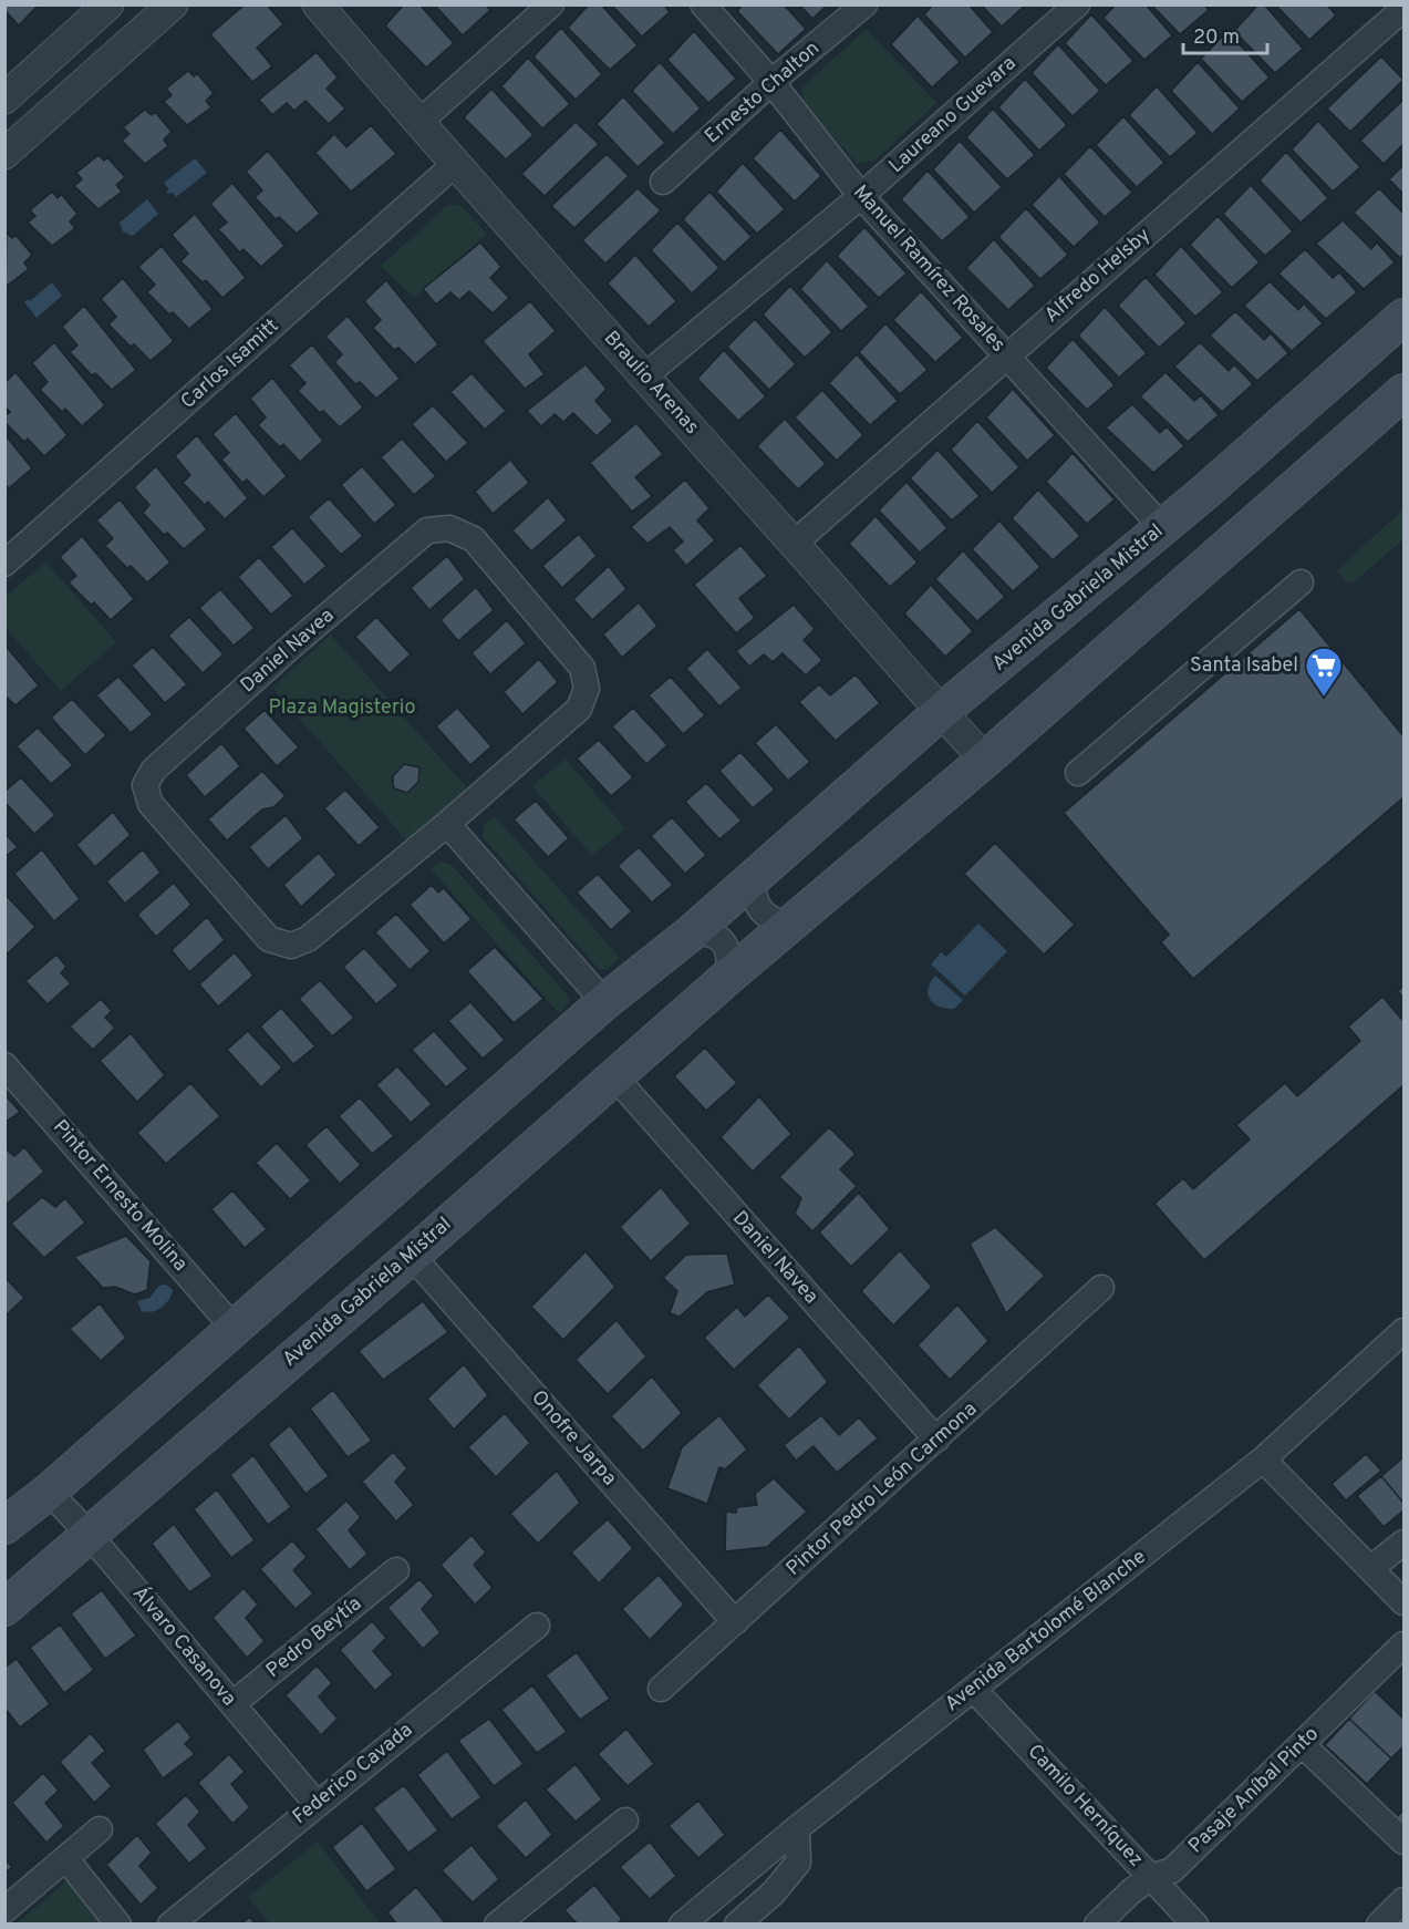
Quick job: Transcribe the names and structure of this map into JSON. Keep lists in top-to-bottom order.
{
  "streets": {
    "main road": ["Avenida Gabriela Mistral"],
    "street": [
      "Ernesto Chalton",
      "Laureano Guevara",
      "Manuel Ramírez Rosales",
      "Alfredo Helsby",
      "Carlos Isamitt",
      "Braulio Arenas",
      "Daniel Navea",
      "Pintor Ernesto Molina",
      "Onofre Jarpa",
      "Pintor Pedro León Carmona",
      "Avenida Bartolomé Blanche",
      "Pedro Beytía",
      "Álvaro Casanova",
      "Federico Cavada",
      "Pasaje Aníbal Pinto",
      "Camilo Herníquez"
    ]
  },
  "crossings": [
    ["Ernesto Chalton", "Manuel Ramírez Rosales"],
    ["Laureano Guevara", "Manuel Ramírez Rosales"],
    ["Laureano Guevara", "Braulio Arenas"],
    ["Manuel Ramírez Rosales", "Alfredo Helsby"],
    ["Manuel Ramírez Rosales", "Avenida Gabriela Mistral"],
    ["Alfredo Helsby", "Braulio Arenas"],
    ["Carlos Isamitt", "Braulio Arenas"],
    ["Braulio Arenas", "Avenida Gabriela Mistral"],
    ["Avenida Gabriela Mistral", "Daniel Navea"],
    ["Avenida Gabriela Mistral", "Pintor Ernesto Molina"],
    ["Avenida Gabriela Mistral", "Onofre Jarpa"],
    ["Avenida Gabriela Mistral", "Álvaro Casanova"],
    ["Daniel Navea", "Pintor Pedro León Carmona"],
    ["Onofre Jarpa", "Pintor Pedro León Carmona"],
    ["Avenida Bartolomé Blanche", "Camilo Herníquez"],
    ["Pedro Beytía", "Álvaro Casanova"],
    ["Álvaro Casanova", "Federico Cavada"],
    ["Pasaje Aníbal Pinto", "Camilo Herníquez"]
  ],
  "parks": ["Plaza Magisterio"],
  "places": {
    "supermarket": ["Santa Isabel"]
  },
  "scale_bar": "20 m"
}
